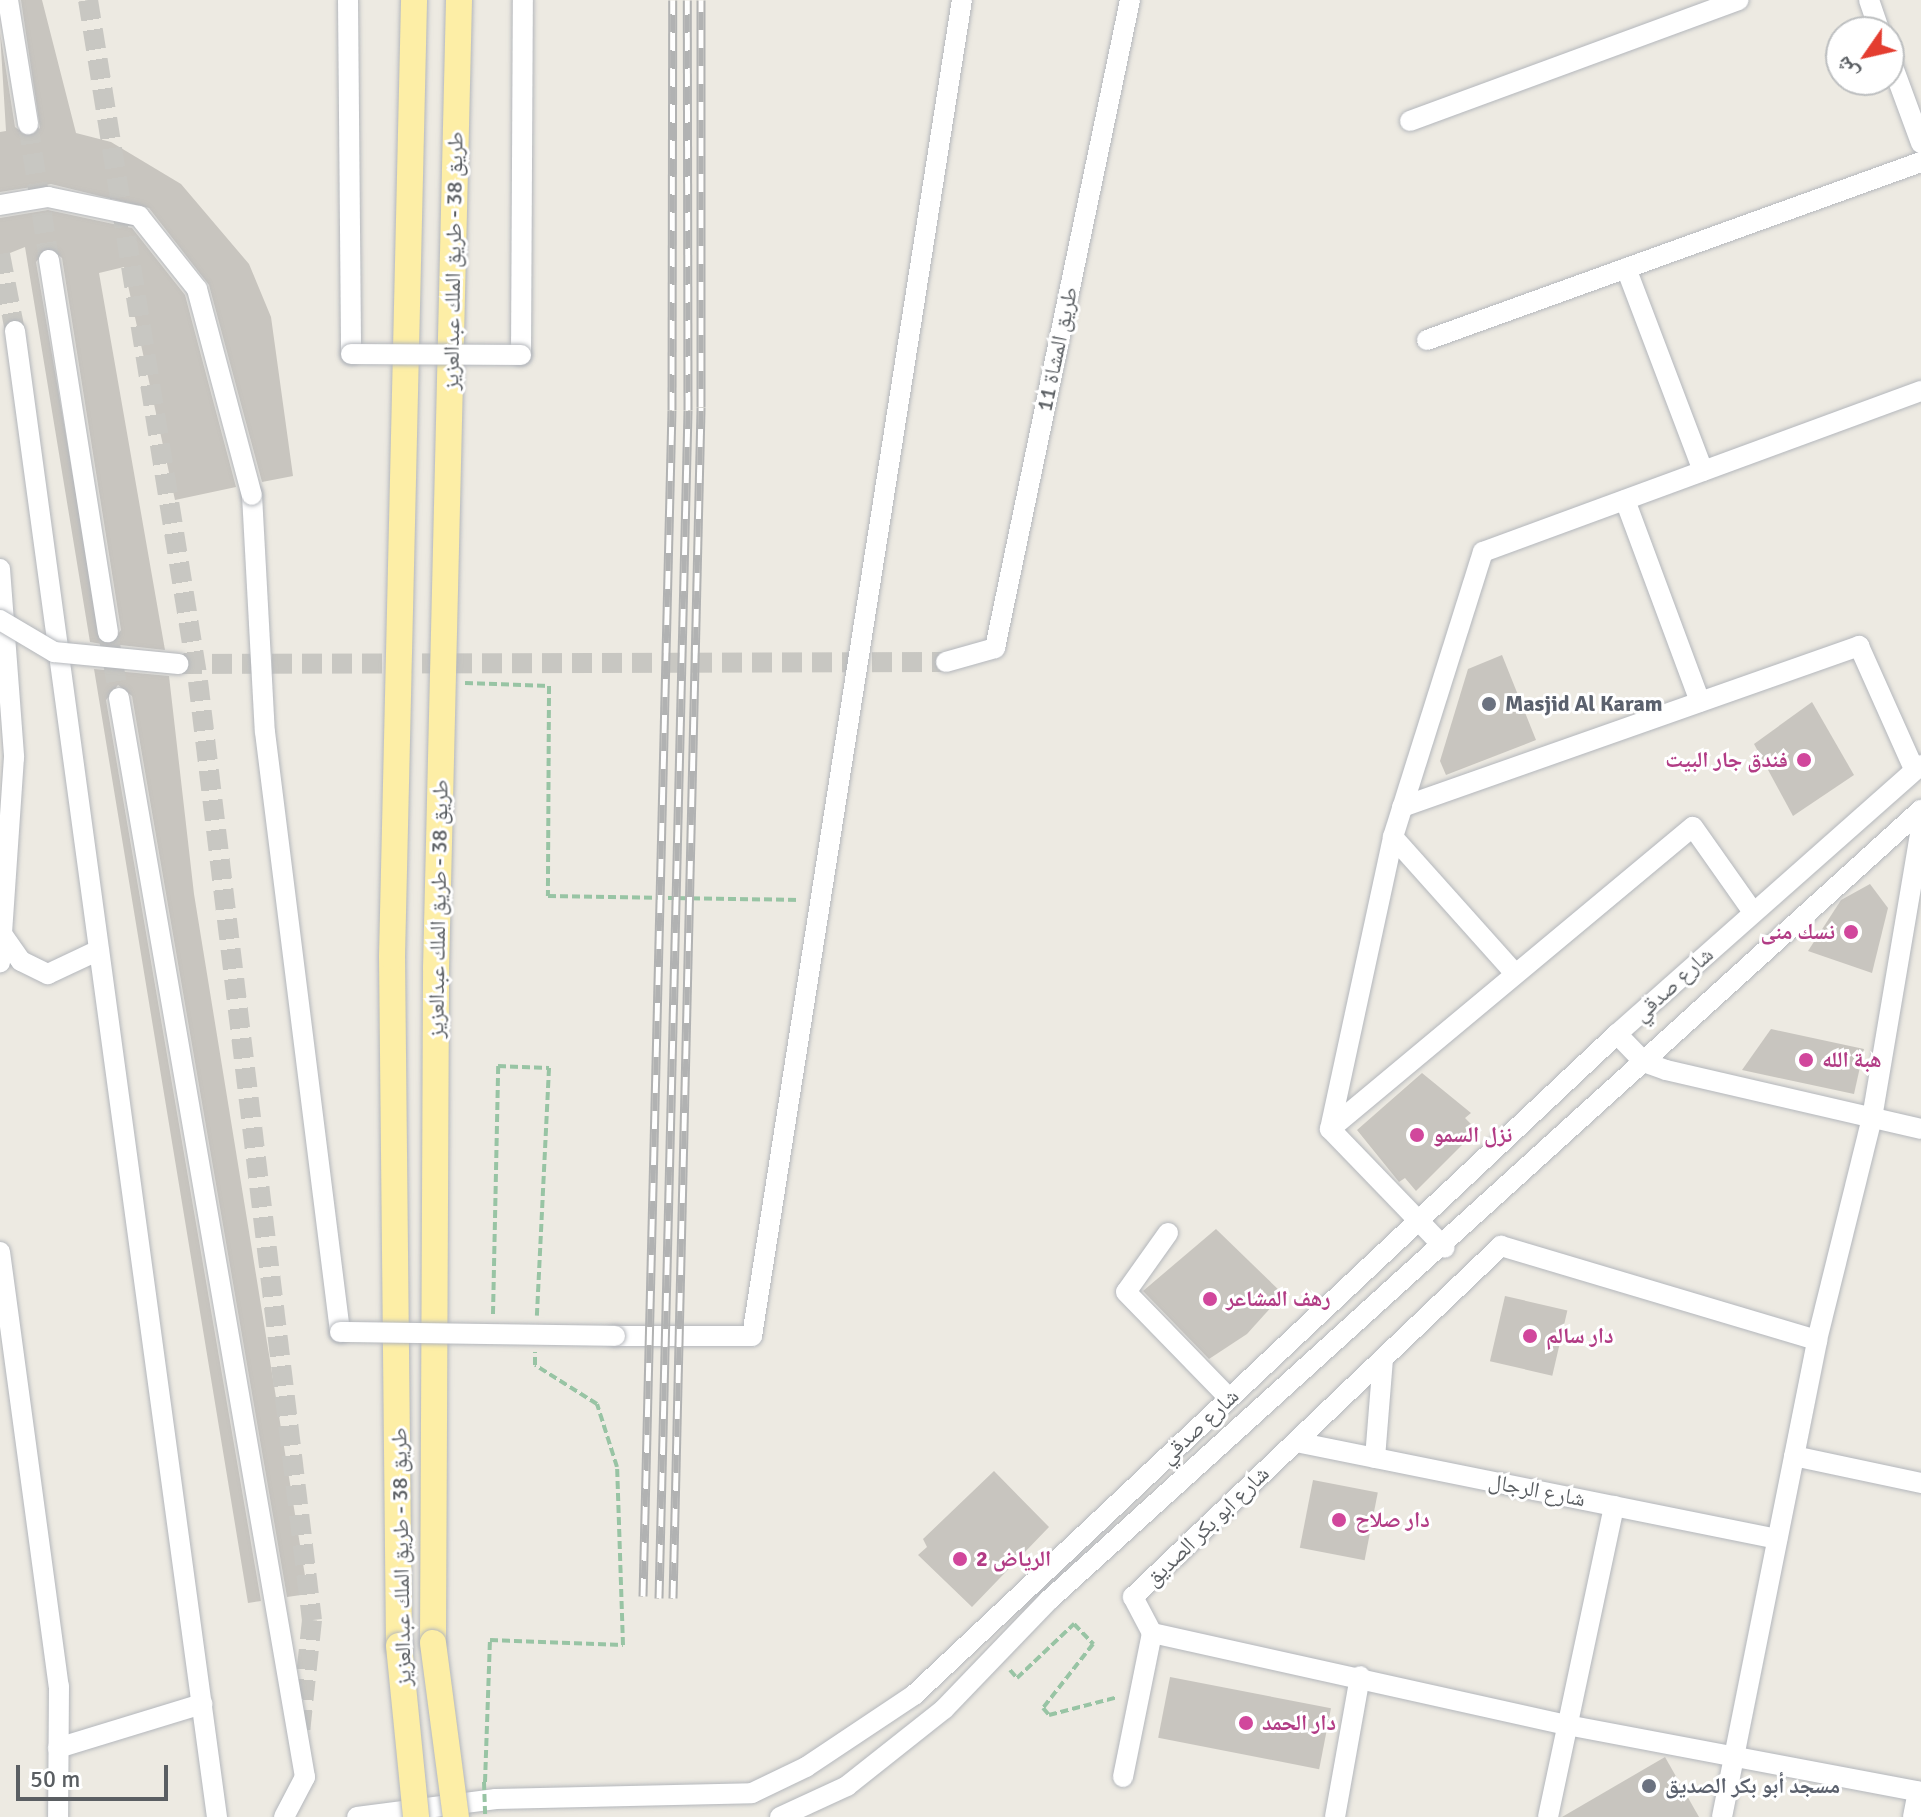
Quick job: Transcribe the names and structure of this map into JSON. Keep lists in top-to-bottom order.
{
  "streets": {
    "main road": ["طريق 38 - طريق الملك عبدالعزيز"],
    "street": [
      "طريق المشاة 11",
      "شارع صدقي",
      "شارع الرجال",
      "شارع ابو بكر الصديق"
    ]
  },
  "crossings": [
    ["شارع الرجال", "شارع ابو بكر الصديق"]
  ],
  "places": [
    "Masjid Al Karam",
    "فندق جار البيت",
    "نسك منى",
    "هبة الله",
    "نزل السمو",
    "رهف المشاعر",
    "دار سالم",
    "دار صلاح",
    "الرياض 2",
    "دار الحمد",
    "مسجد أبو بكر الصديق"
  ],
  "scale_bar": "50 m",
  "north": "bottom left"
}
